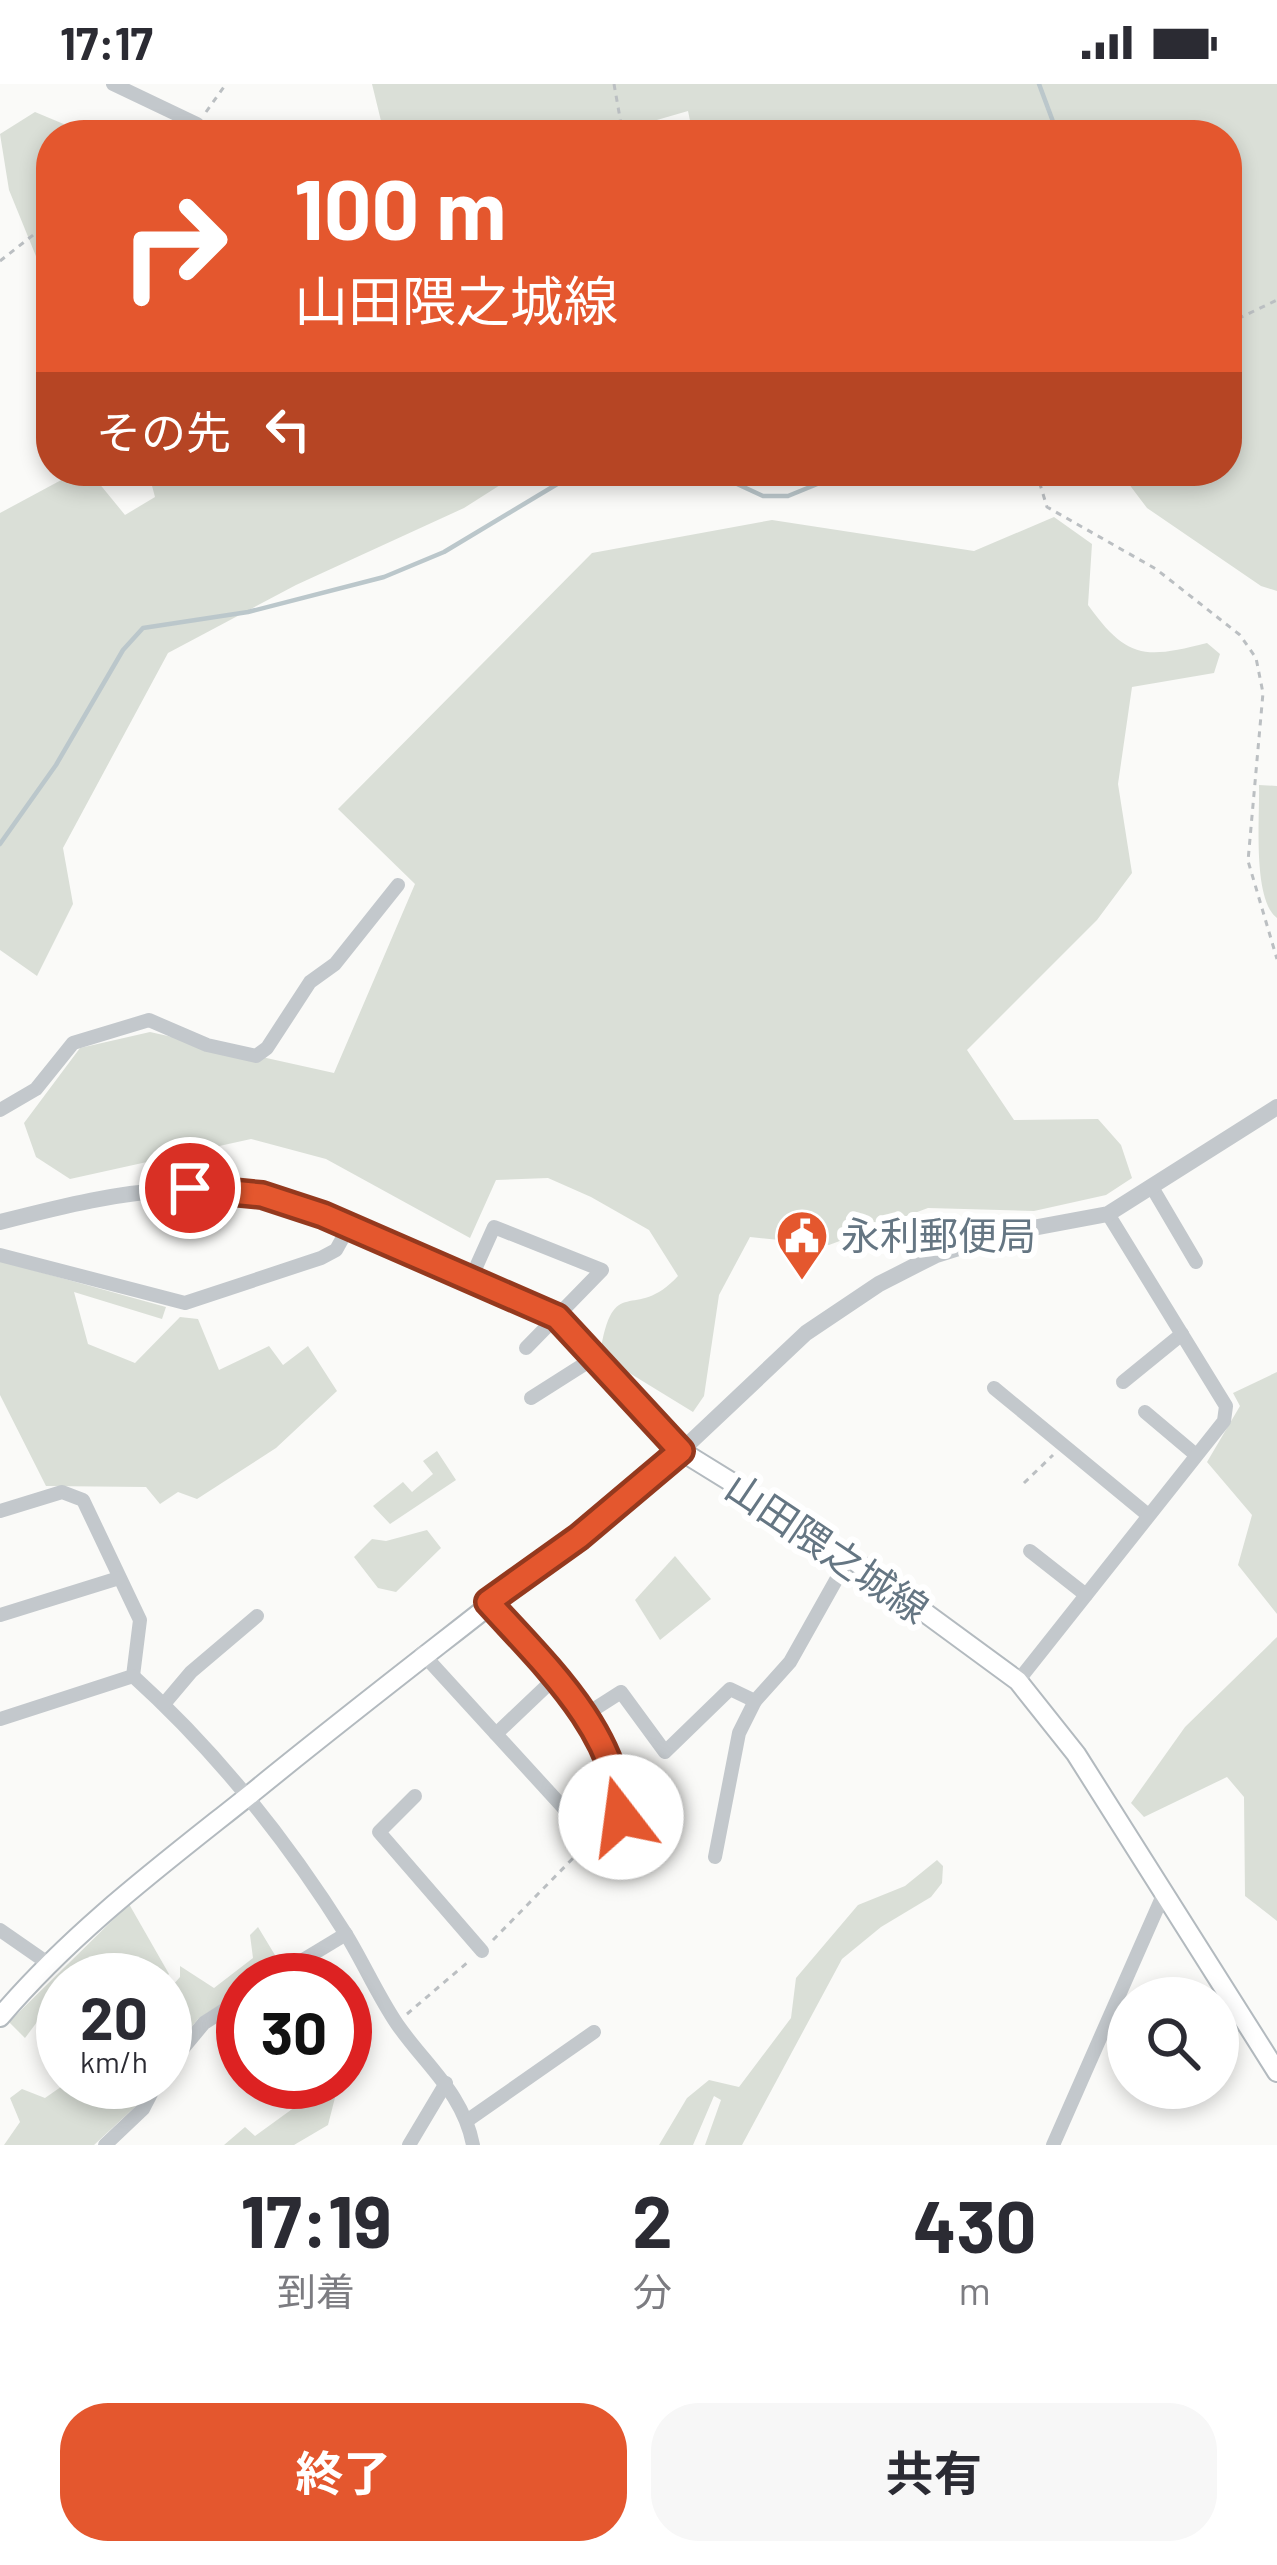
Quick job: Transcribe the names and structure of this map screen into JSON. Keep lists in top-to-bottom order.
{
  "streets": {
    "main road": ["山田隈之城線"]
  },
  "places": {
    "public building": ["永利郵便局"]
  },
  "page": {
    "status": "17:17",
    "turn": ["100 m", "山田隈之城線"],
    "then": "その先",
    "speed": "20 km/h",
    "limit": "30",
    "eta": [
      "17:19",
      "到着",
      "2",
      "分",
      "430",
      "m"
    ],
    "buttons": ["終了", "共有"]
  }
}
